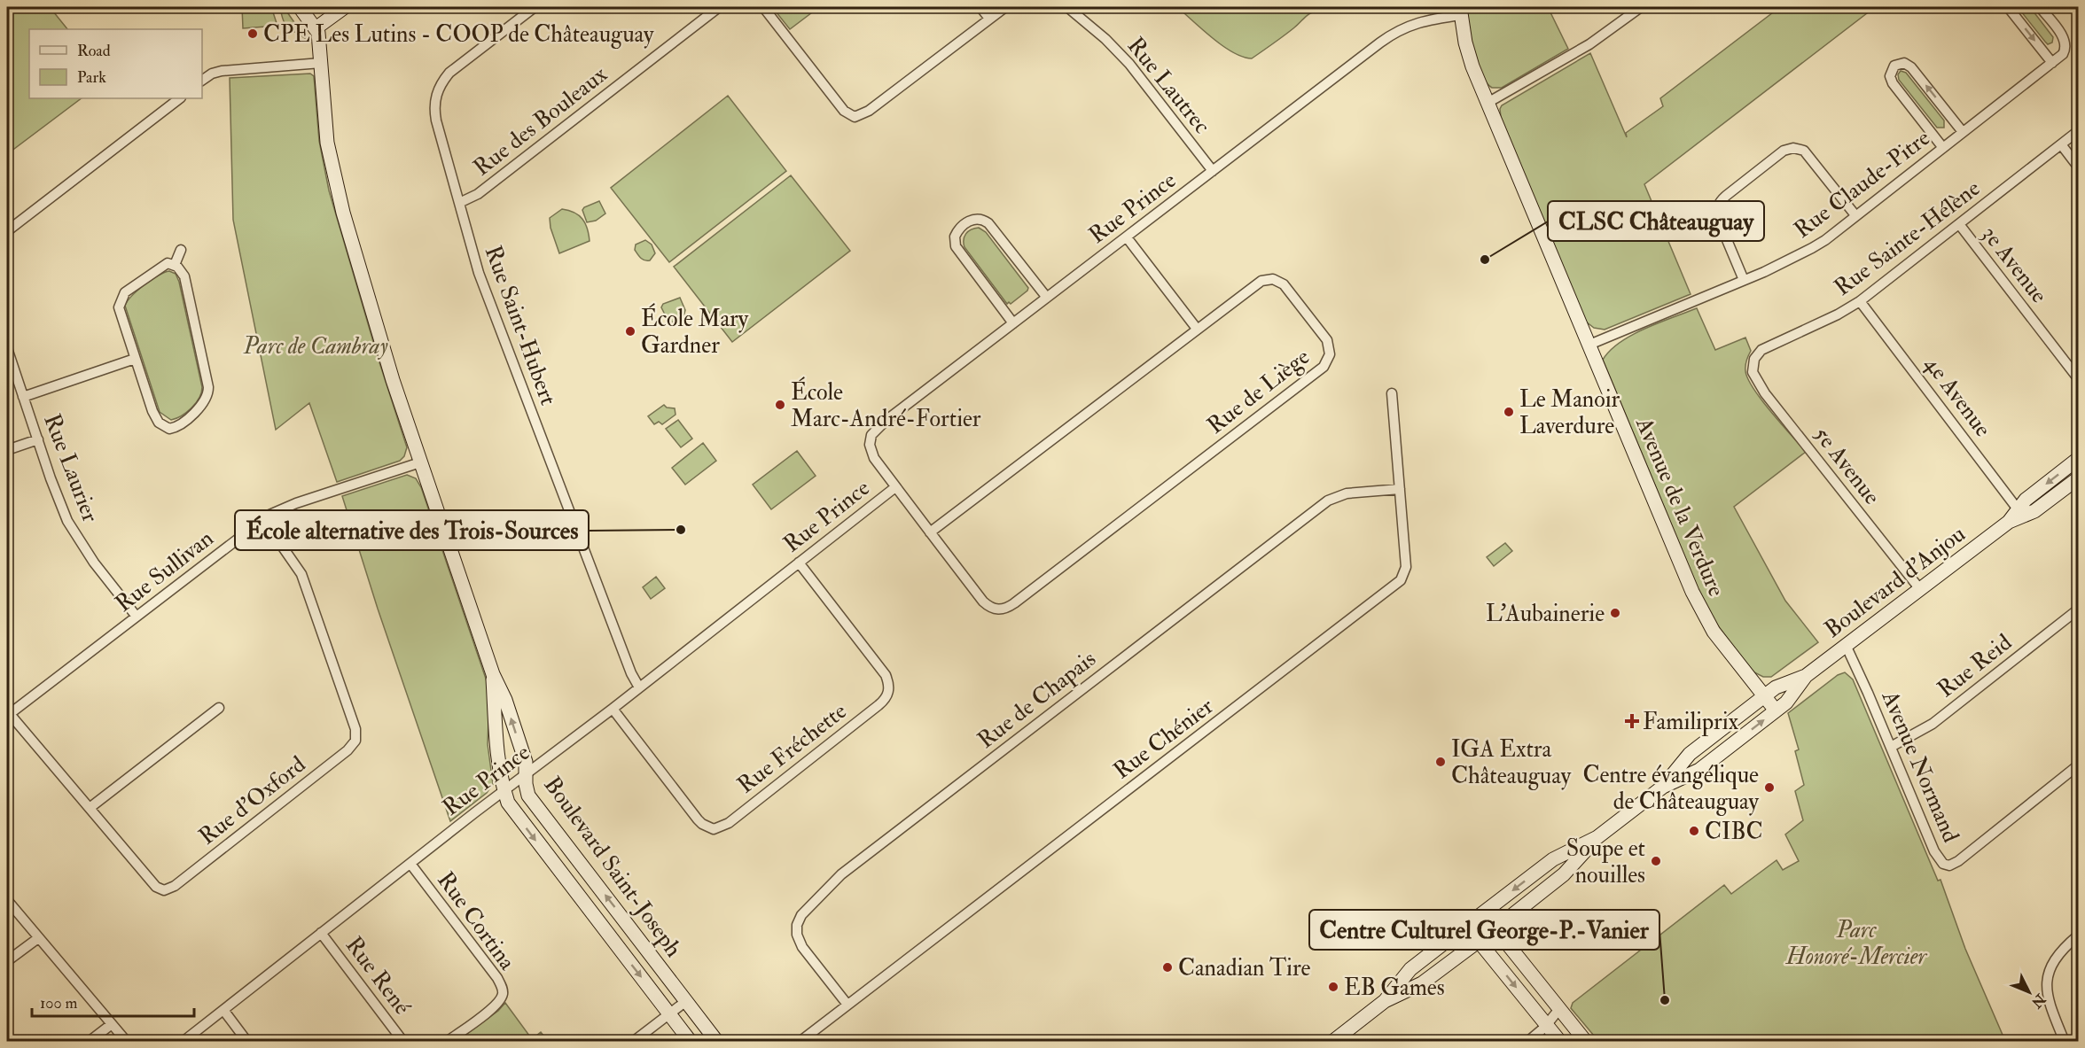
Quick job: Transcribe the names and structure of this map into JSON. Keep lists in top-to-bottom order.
{
  "streets": {
    "street": [
      "Rue Lautrec",
      "Rue des Bouleaux",
      "Rue Claude-Pitre",
      "Rue Prince",
      "Rue Sainte-Hélène",
      "3e Avenue",
      "Rue Saint-Hubert",
      "Rue de Liège",
      "4e Avenue",
      "5e Avenue",
      "Rue Laurier",
      "Avenue de la Verdure",
      "Rue Sullivan",
      "Boulevard d'Anjou",
      "Rue Reid",
      "Rue de Chapais",
      "Rue Chénier",
      "Rue Fréchette",
      "Avenue Normand",
      "Rue d'Oxford",
      "Boulevard Saint-Joseph",
      "Rue Cortina",
      "Rue René"
    ]
  },
  "crossings": [
    ["Rue Lautrec", "Rue Prince"],
    ["Rue des Bouleaux", "Rue Saint-Hubert"],
    ["Rue Claude-Pitre", "Avenue de la Verdure"],
    ["Rue Prince", "Rue Saint-Hubert"],
    ["Rue Prince", "Rue de Liège"],
    ["Rue Prince", "Avenue de la Verdure"],
    ["Rue Prince", "Rue Fréchette"],
    ["Rue Prince", "Boulevard Saint-Joseph"],
    ["Rue Prince", "Rue Cortina"],
    ["Rue Prince", "Rue René"],
    ["Rue Sainte-Hélène", "3e Avenue"],
    ["Rue Sainte-Hélène", "4e Avenue"],
    ["Rue Sainte-Hélène", "5e Avenue"],
    ["4e Avenue", "Boulevard d'Anjou"],
    ["5e Avenue", "Boulevard d'Anjou"],
    ["Rue Laurier", "Rue Sullivan"],
    ["Avenue de la Verdure", "Boulevard d'Anjou"],
    ["Rue Sullivan", "Rue d'Oxford"],
    ["Rue Sullivan", "Boulevard Saint-Joseph"],
    ["Boulevard d'Anjou", "Avenue Normand"],
    ["Rue Reid", "Avenue Normand"],
    ["Rue de Chapais", "Rue Chénier"]
  ],
  "parks": ["Parc de Cambray", "Parc Honoré-Mercier"],
  "places": {
    "other": [
      "CPE Les Lutins - COOP de Châteauguay",
      "CLSC Châteauguay",
      "École Mary Gardner",
      "École Marc-André-Fortier",
      "Le Manoir Laverdure",
      "École alternative des Trois-Sources",
      "L'Aubainerie",
      "IGA Extra Châteauguay",
      "Centre évangélique de Châteauguay",
      "CIBC",
      "Soupe et nouilles",
      "Canadian Tire",
      "EB Games",
      "Centre Culturel George-P.-Vanier"
    ],
    "health": ["Familiprix"]
  },
  "legend": ["Road", "Park"],
  "scale_bar": "100 m",
  "north": "bottom right"
}
